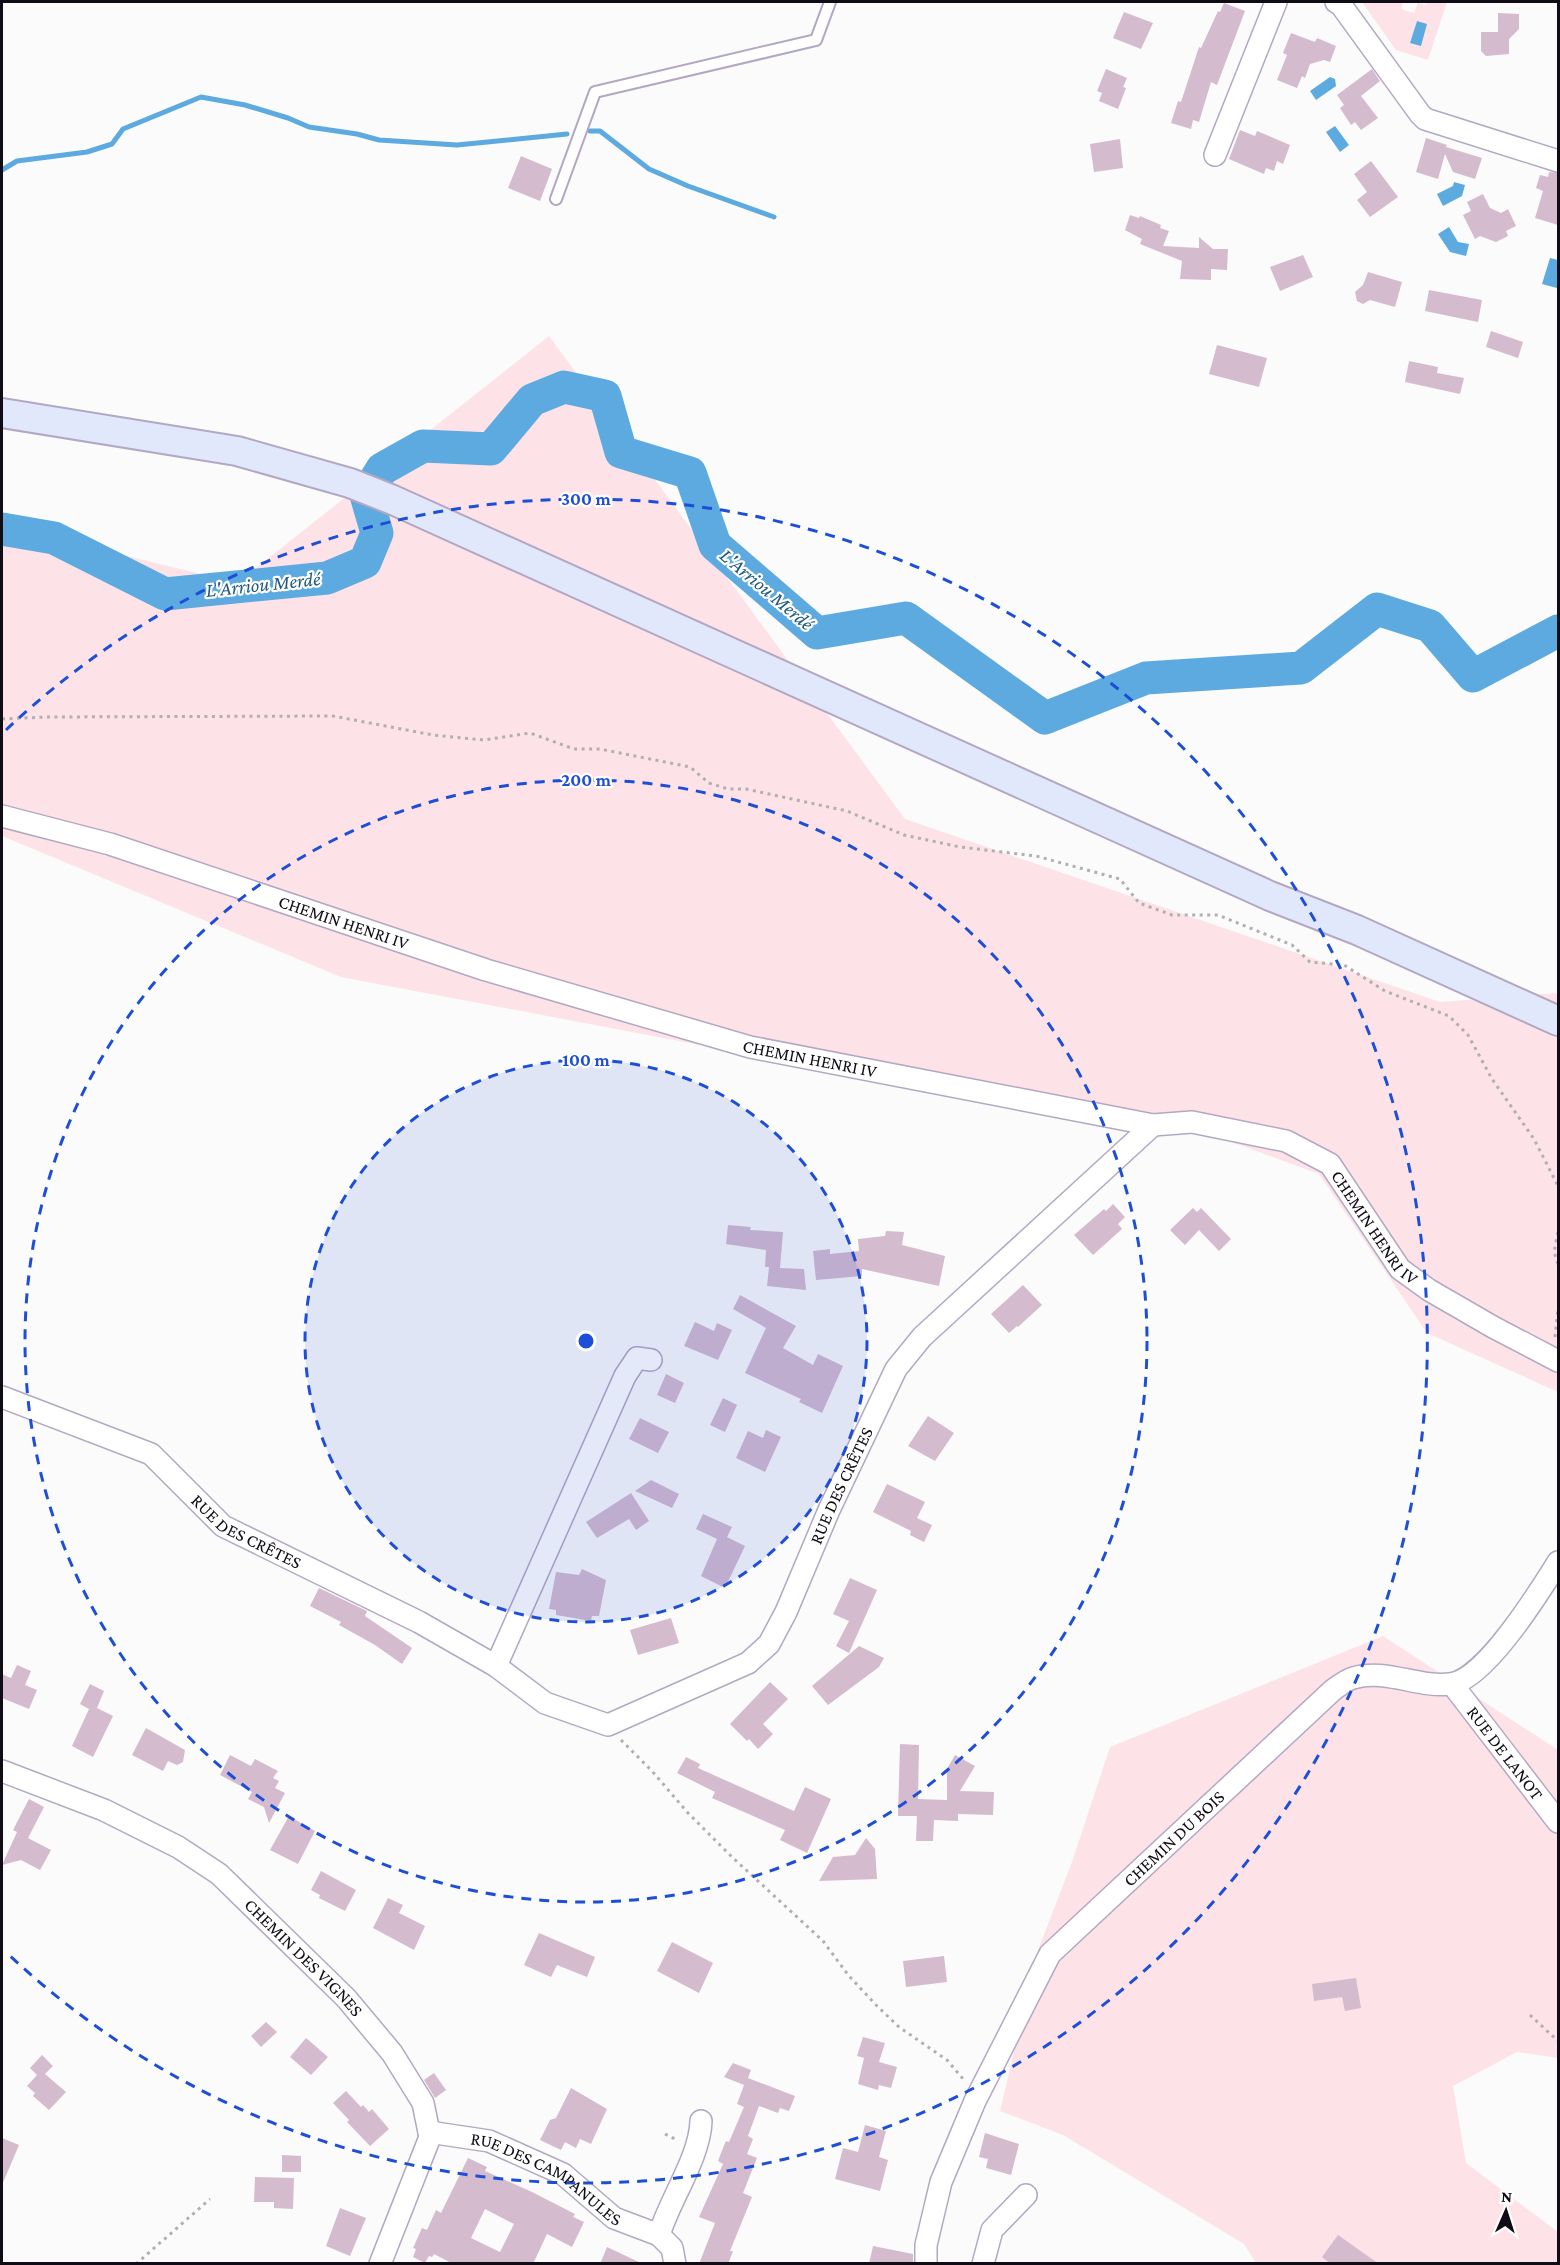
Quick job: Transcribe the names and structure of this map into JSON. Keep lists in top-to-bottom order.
{
  "streets": {
    "street": [
      "CHEMIN HENRI IV",
      "RUE DES CRÊTES",
      "RUE DE LANOT",
      "CHEMIN DU BOIS",
      "CHEMIN DES VIGNES",
      "RUE DES CAMPANULES"
    ]
  },
  "crossings": [
    ["CHEMIN HENRI IV", "RUE DES CRÊTES"],
    ["RUE DE LANOT", "CHEMIN DU BOIS"],
    ["CHEMIN DES VIGNES", "RUE DES CAMPANULES"]
  ],
  "water": ["L'Arriou Merdé"],
  "north": "top",
  "rings": ["300 m", "200 m", "100 m"]
}
